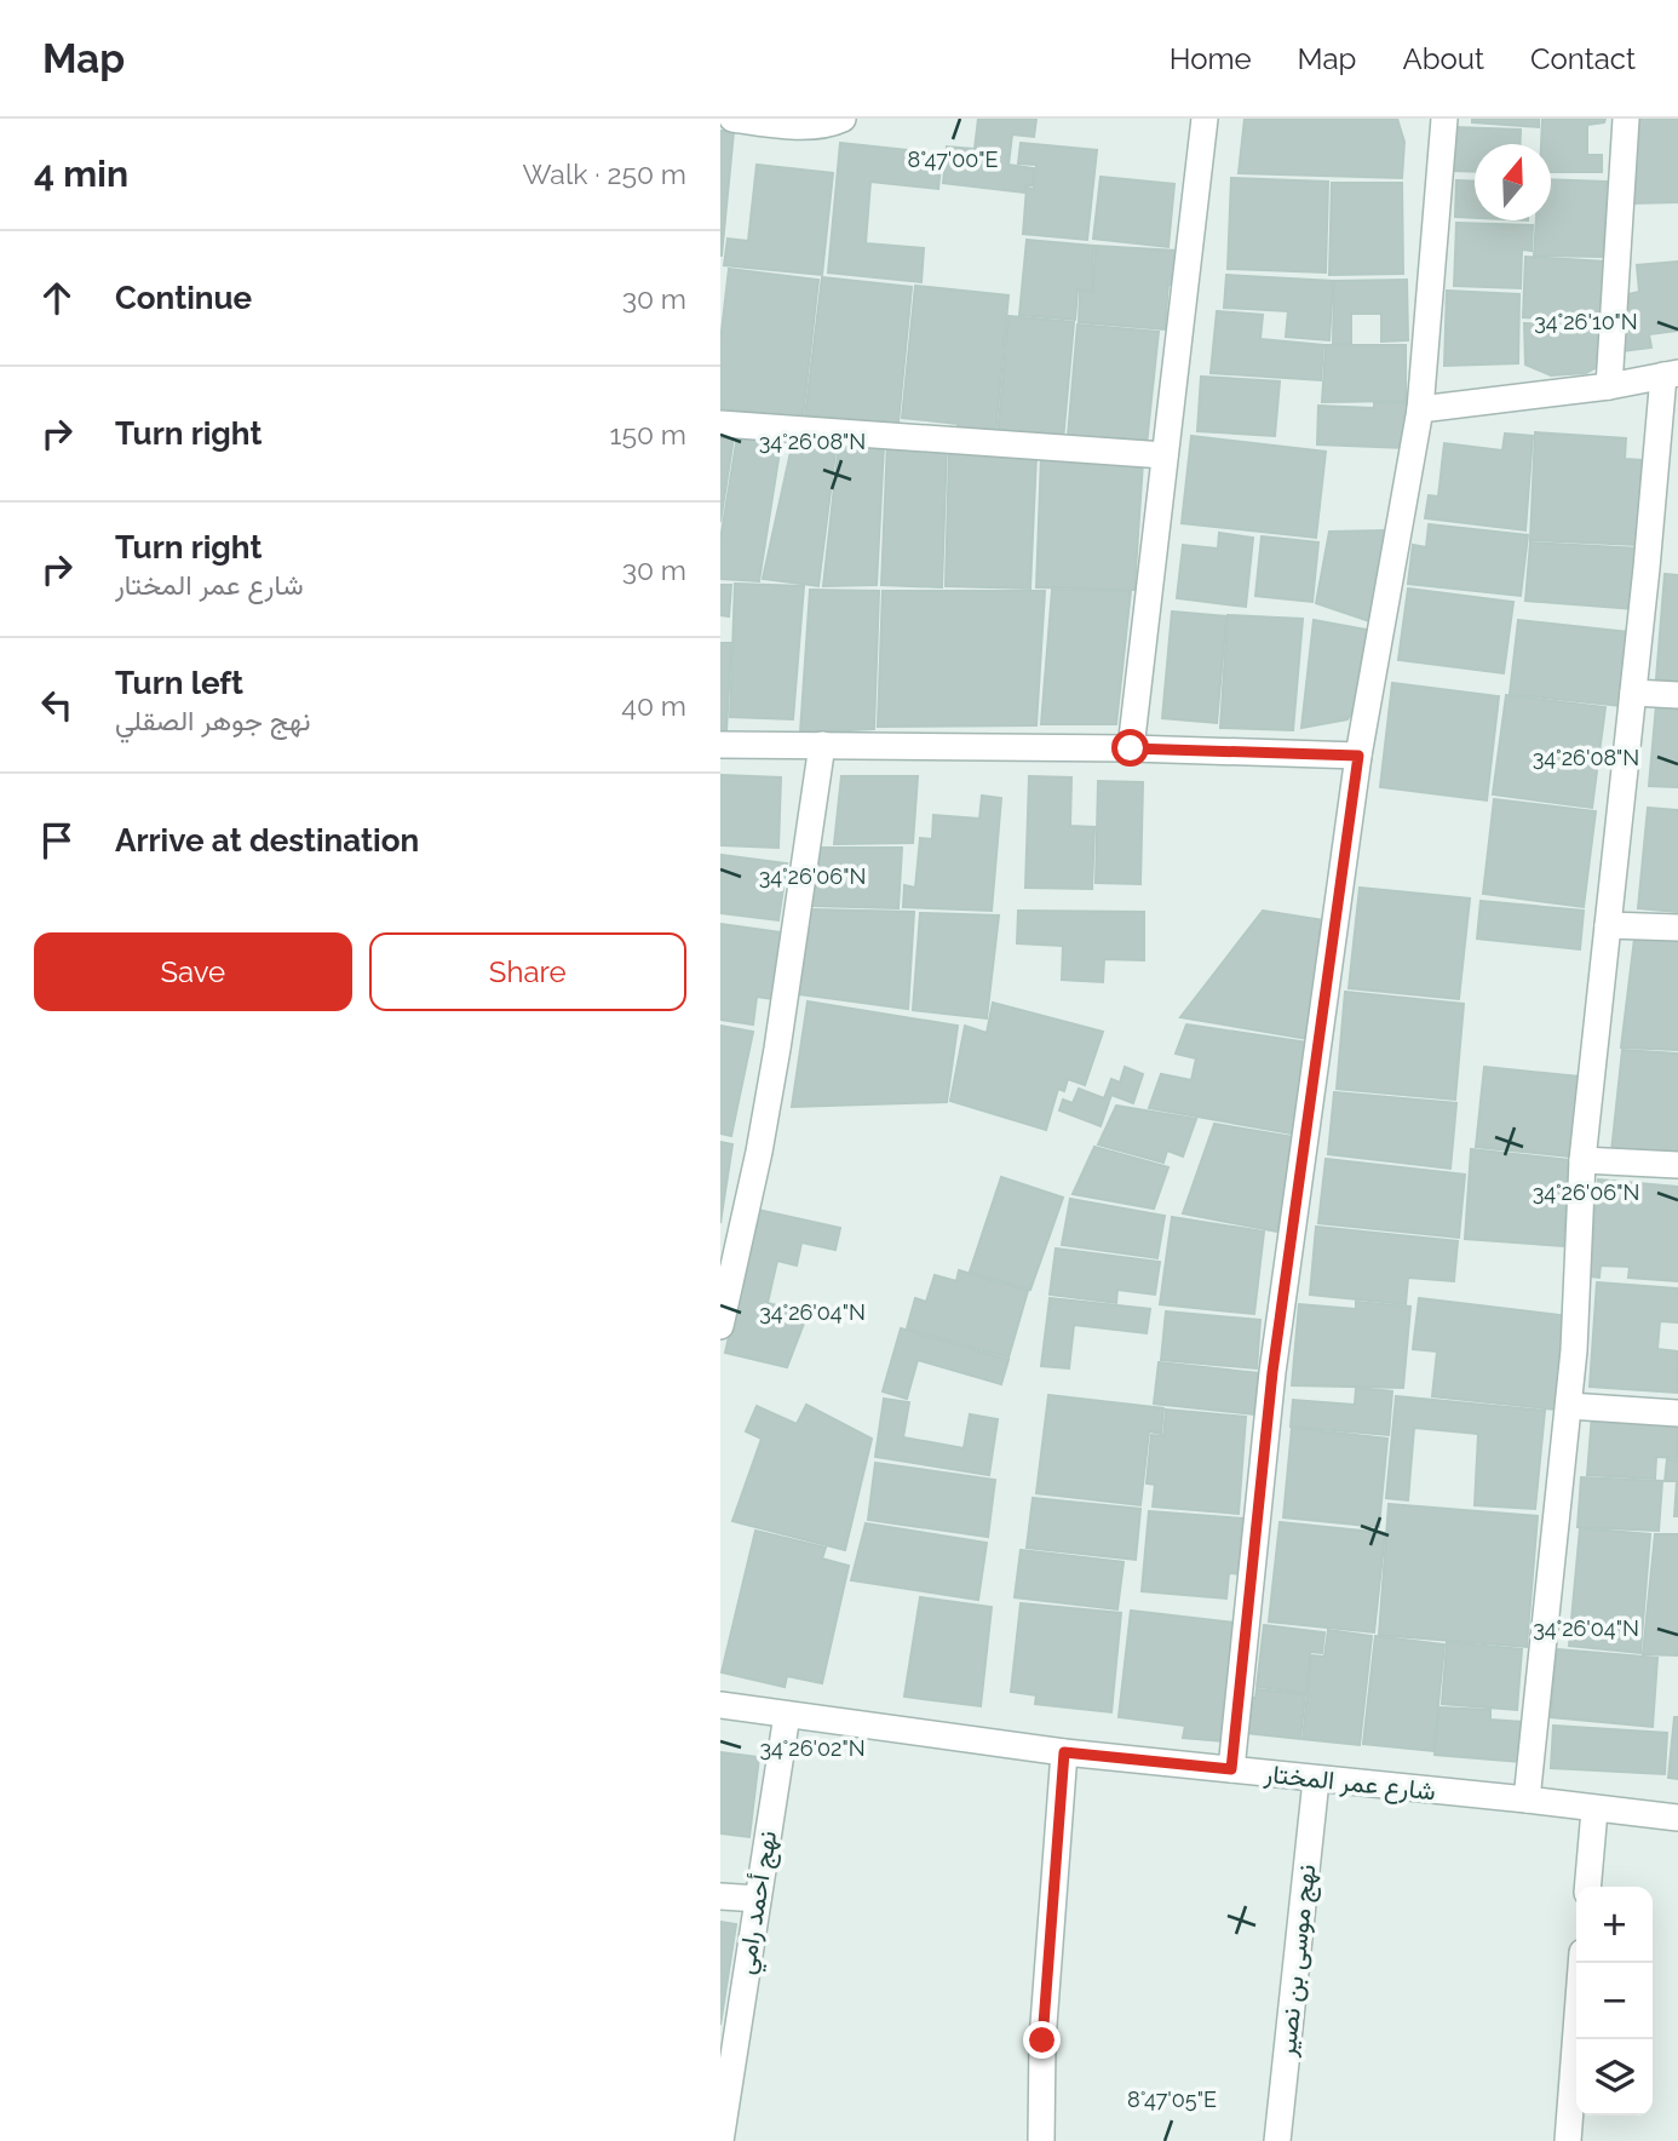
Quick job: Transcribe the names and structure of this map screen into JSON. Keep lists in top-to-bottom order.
{
  "streets": {
    "street": ["شارع عمر المختار", "نهج أحمد رامي", "نهج موسى بن نصير"]
  },
  "crossings": [
    ["شارع عمر المختار", "نهج أحمد رامي"],
    ["شارع عمر المختار", "نهج موسى بن نصير"]
  ],
  "north": "top",
  "page": {
    "header": "Map",
    "nav": [
      "Home",
      "Map",
      "About",
      "Contact"
    ],
    "heading": ["4 min", "Walk · 250 m"],
    "list": [
      ["Continue", "30 m"],
      ["Turn right", "150 m"],
      ["Turn right", "شارع عمر المختار", "30 m"],
      ["Turn left", "نهج جوهر الصقلي", "40 m"],
      "Arrive at destination"
    ],
    "buttons": ["Save", "Share"],
    "map_buttons": ["+", "−"]
  },
  "coordinates": [
    "8°47'00\"E",
    "34°26'10\"N",
    "34°26'08\"N",
    "34°26'06\"N",
    "34°26'04\"N",
    "34°26'02\"N",
    "8°47'05\"E"
  ]
}
